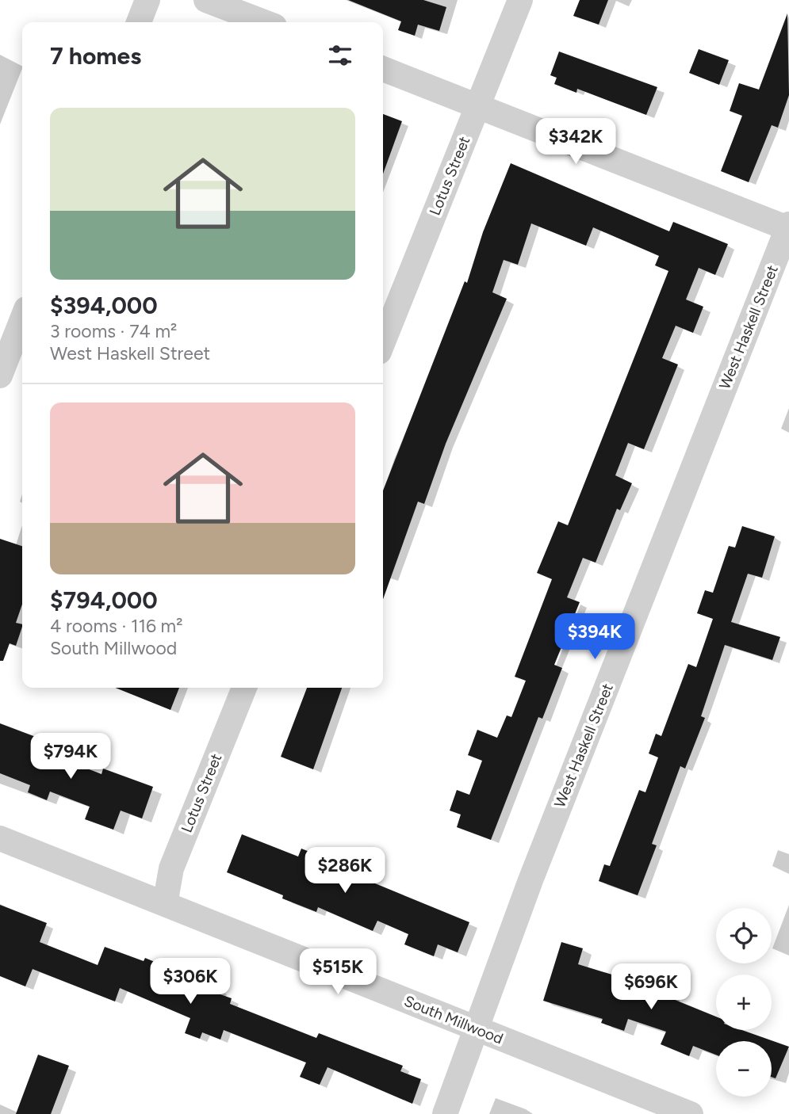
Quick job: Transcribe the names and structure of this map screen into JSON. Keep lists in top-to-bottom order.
{
  "streets": {
    "street": ["Lotus Street", "West Haskell Street", "South Millwood"]
  },
  "crossings": [
    ["Lotus Street", "South Millwood"],
    ["West Haskell Street", "South Millwood"]
  ],
  "page": {
    "heading": "7 homes",
    "list": [
      {
        "name": "$394,000",
        "note": "3 rooms · 74 m² · West Haskell Street"
      },
      {
        "name": "$794,000",
        "note": "4 rooms · 116 m² · South Millwood"
      }
    ],
    "price": [
      "$342K",
      "$394K",
      "$794K",
      "$286K",
      "$515K",
      "$306K",
      "$696K"
    ],
    "map_buttons": ["+", "−"]
  }
}
